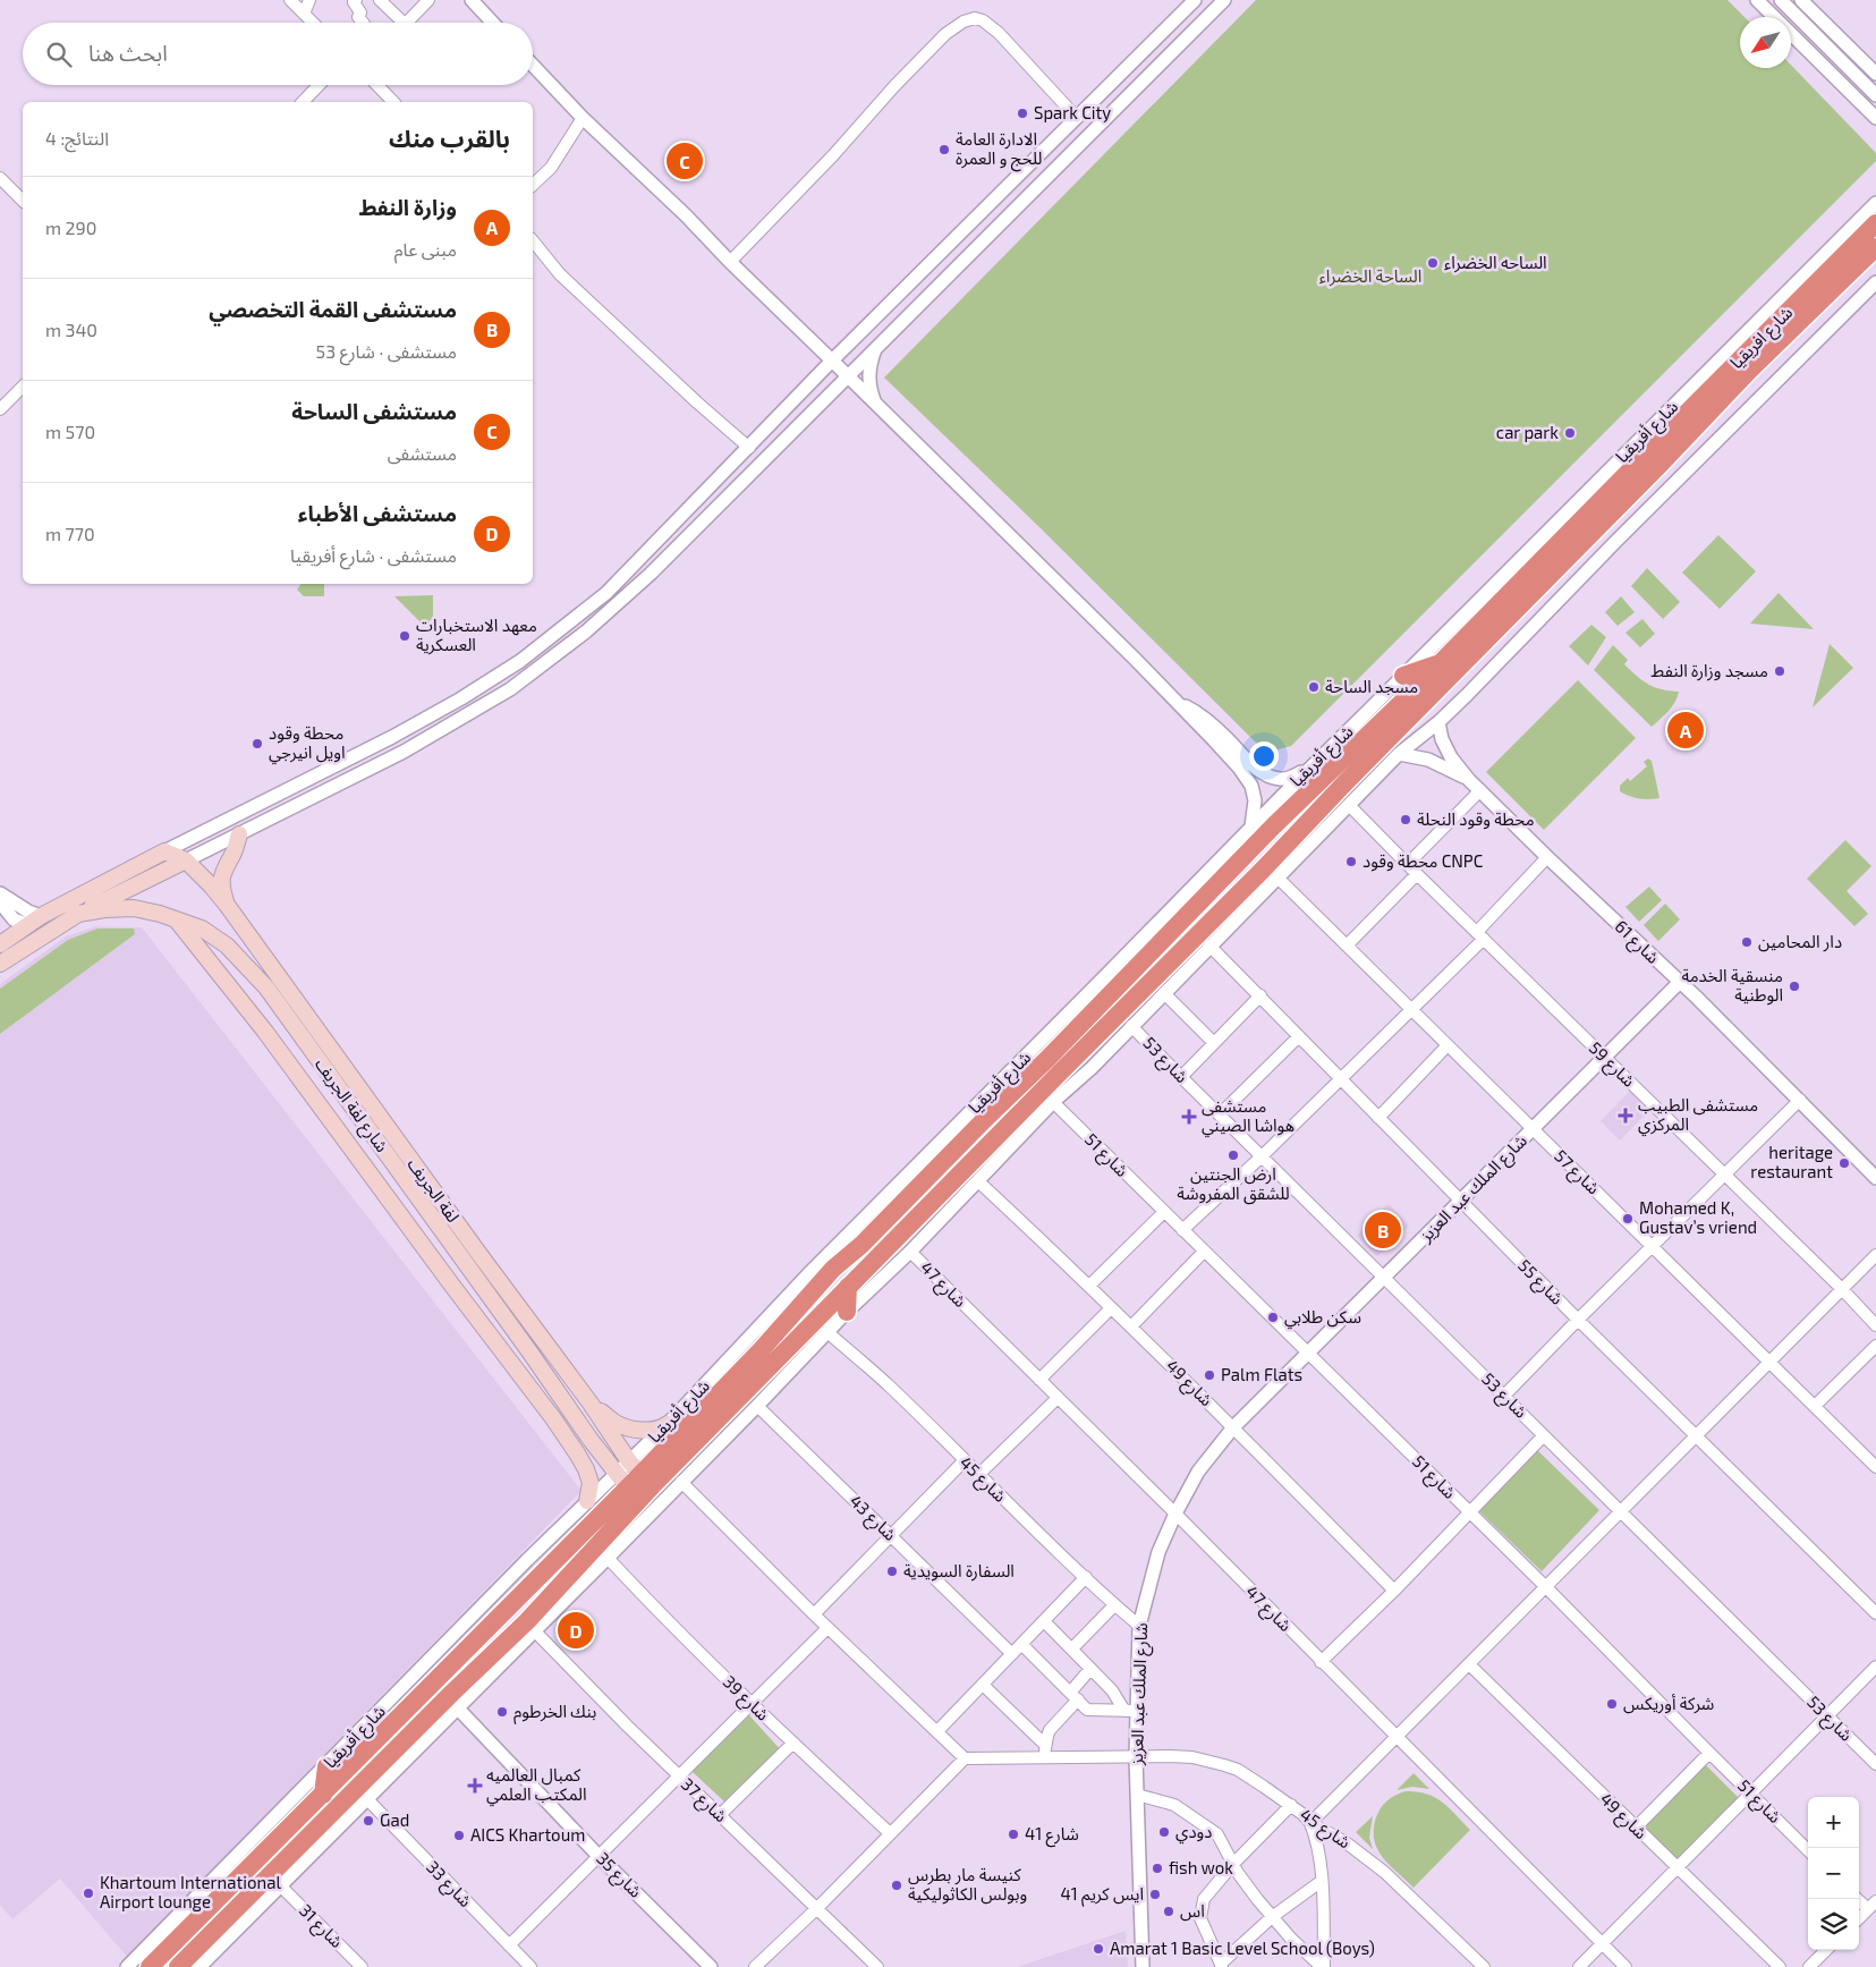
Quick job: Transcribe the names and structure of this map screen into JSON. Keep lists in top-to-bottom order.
{
  "streets": {
    "highway": ["شارع افريقيا", "شارع أفريقيا"],
    "main road": ["شارع لفة الجريف", "لفة الجريف"],
    "street": [
      "شارع 61",
      "شارع 53",
      "شارع 59",
      "شارع 51",
      "شارع 57",
      "شارع الملك عبد العزيز",
      "شارع 55",
      "شارع 47",
      "شارع 49",
      "شارع 45",
      "شارع 43",
      "شارع 39",
      "شارع 37",
      "شارع 35",
      "شارع 33",
      "شارع 31"
    ]
  },
  "crossings": [
    ["شارع افريقيا", "شارع أفريقيا"],
    ["شارع أفريقيا", "شارع لفة الجريف"],
    ["شارع أفريقيا", "لفة الجريف"],
    ["شارع 61", "شارع الملك عبد العزيز"],
    ["شارع 53", "شارع الملك عبد العزيز"],
    ["شارع 59", "شارع الملك عبد العزيز"],
    ["شارع 51", "شارع الملك عبد العزيز"],
    ["شارع 57", "شارع الملك عبد العزيز"],
    ["شارع الملك عبد العزيز", "شارع 55"],
    ["شارع الملك عبد العزيز", "شارع 47"],
    ["شارع الملك عبد العزيز", "شارع 49"],
    ["شارع الملك عبد العزيز", "شارع 45"]
  ],
  "parks": ["الساحة الخضراء"],
  "places": {
    "other": [
      "Spark City",
      "الادارة العامة للحج و العمرة",
      "الساحه الخضراء",
      "car park",
      "معهد الاستخبارات العسكرية",
      "مسجد وزارة النفط",
      "مسجد الساحة",
      "محطة وقود اويل انيرجي",
      "محطة وقود النحلة",
      "محطة وقود CNPC",
      "دار المحامين",
      "منسقية الخدمة الوطنية",
      "ارض الجنتين للشقق المفروشة",
      "heritage restaurant",
      "Mohamed K, Gustav’s vriend",
      "سكن طلابي",
      "Palm Flats",
      "السفارة السويدية",
      "شركة أوريكس",
      "بنك الخرطوم",
      "Gad",
      "دودي",
      "شارع 41",
      "AICS Khartoum",
      "fish wok",
      "كنيسة مار بطرس وبولس الكاثوليكية",
      "Khartoum International Airport lounge",
      "41 ايس كريم",
      "اس",
      "Amarat 1 Basic Level School (Boys)"
    ],
    "health": ["مستشفى الطبيب المركزي", "مستشفى هواشا الصيني", "كمبال العالميه المكتب العلمي"]
  },
  "north": "bottom left",
  "page": {
    "search": "ابحث هنا",
    "heading": ["بالقرب منك", "النتائج: 4"],
    "pins": [
      "C",
      "A",
      "B",
      "D"
    ],
    "list": [
      {
        "mark": "A",
        "name": "وزارة النفط",
        "note": "مبنى عام",
        "value": "290 m"
      },
      {
        "mark": "B",
        "name": "مستشفى القمة التخصصي",
        "note": "مستشفى · شارع 53",
        "value": "340 m"
      },
      {
        "mark": "C",
        "name": "مستشفى الساحة",
        "note": "مستشفى",
        "value": "570 m"
      },
      {
        "mark": "D",
        "name": "مستشفی الأطباء",
        "note": "مستشفى · شارع أفريقيا",
        "value": "770 m"
      }
    ],
    "map_buttons": ["+", "−"]
  }
}
